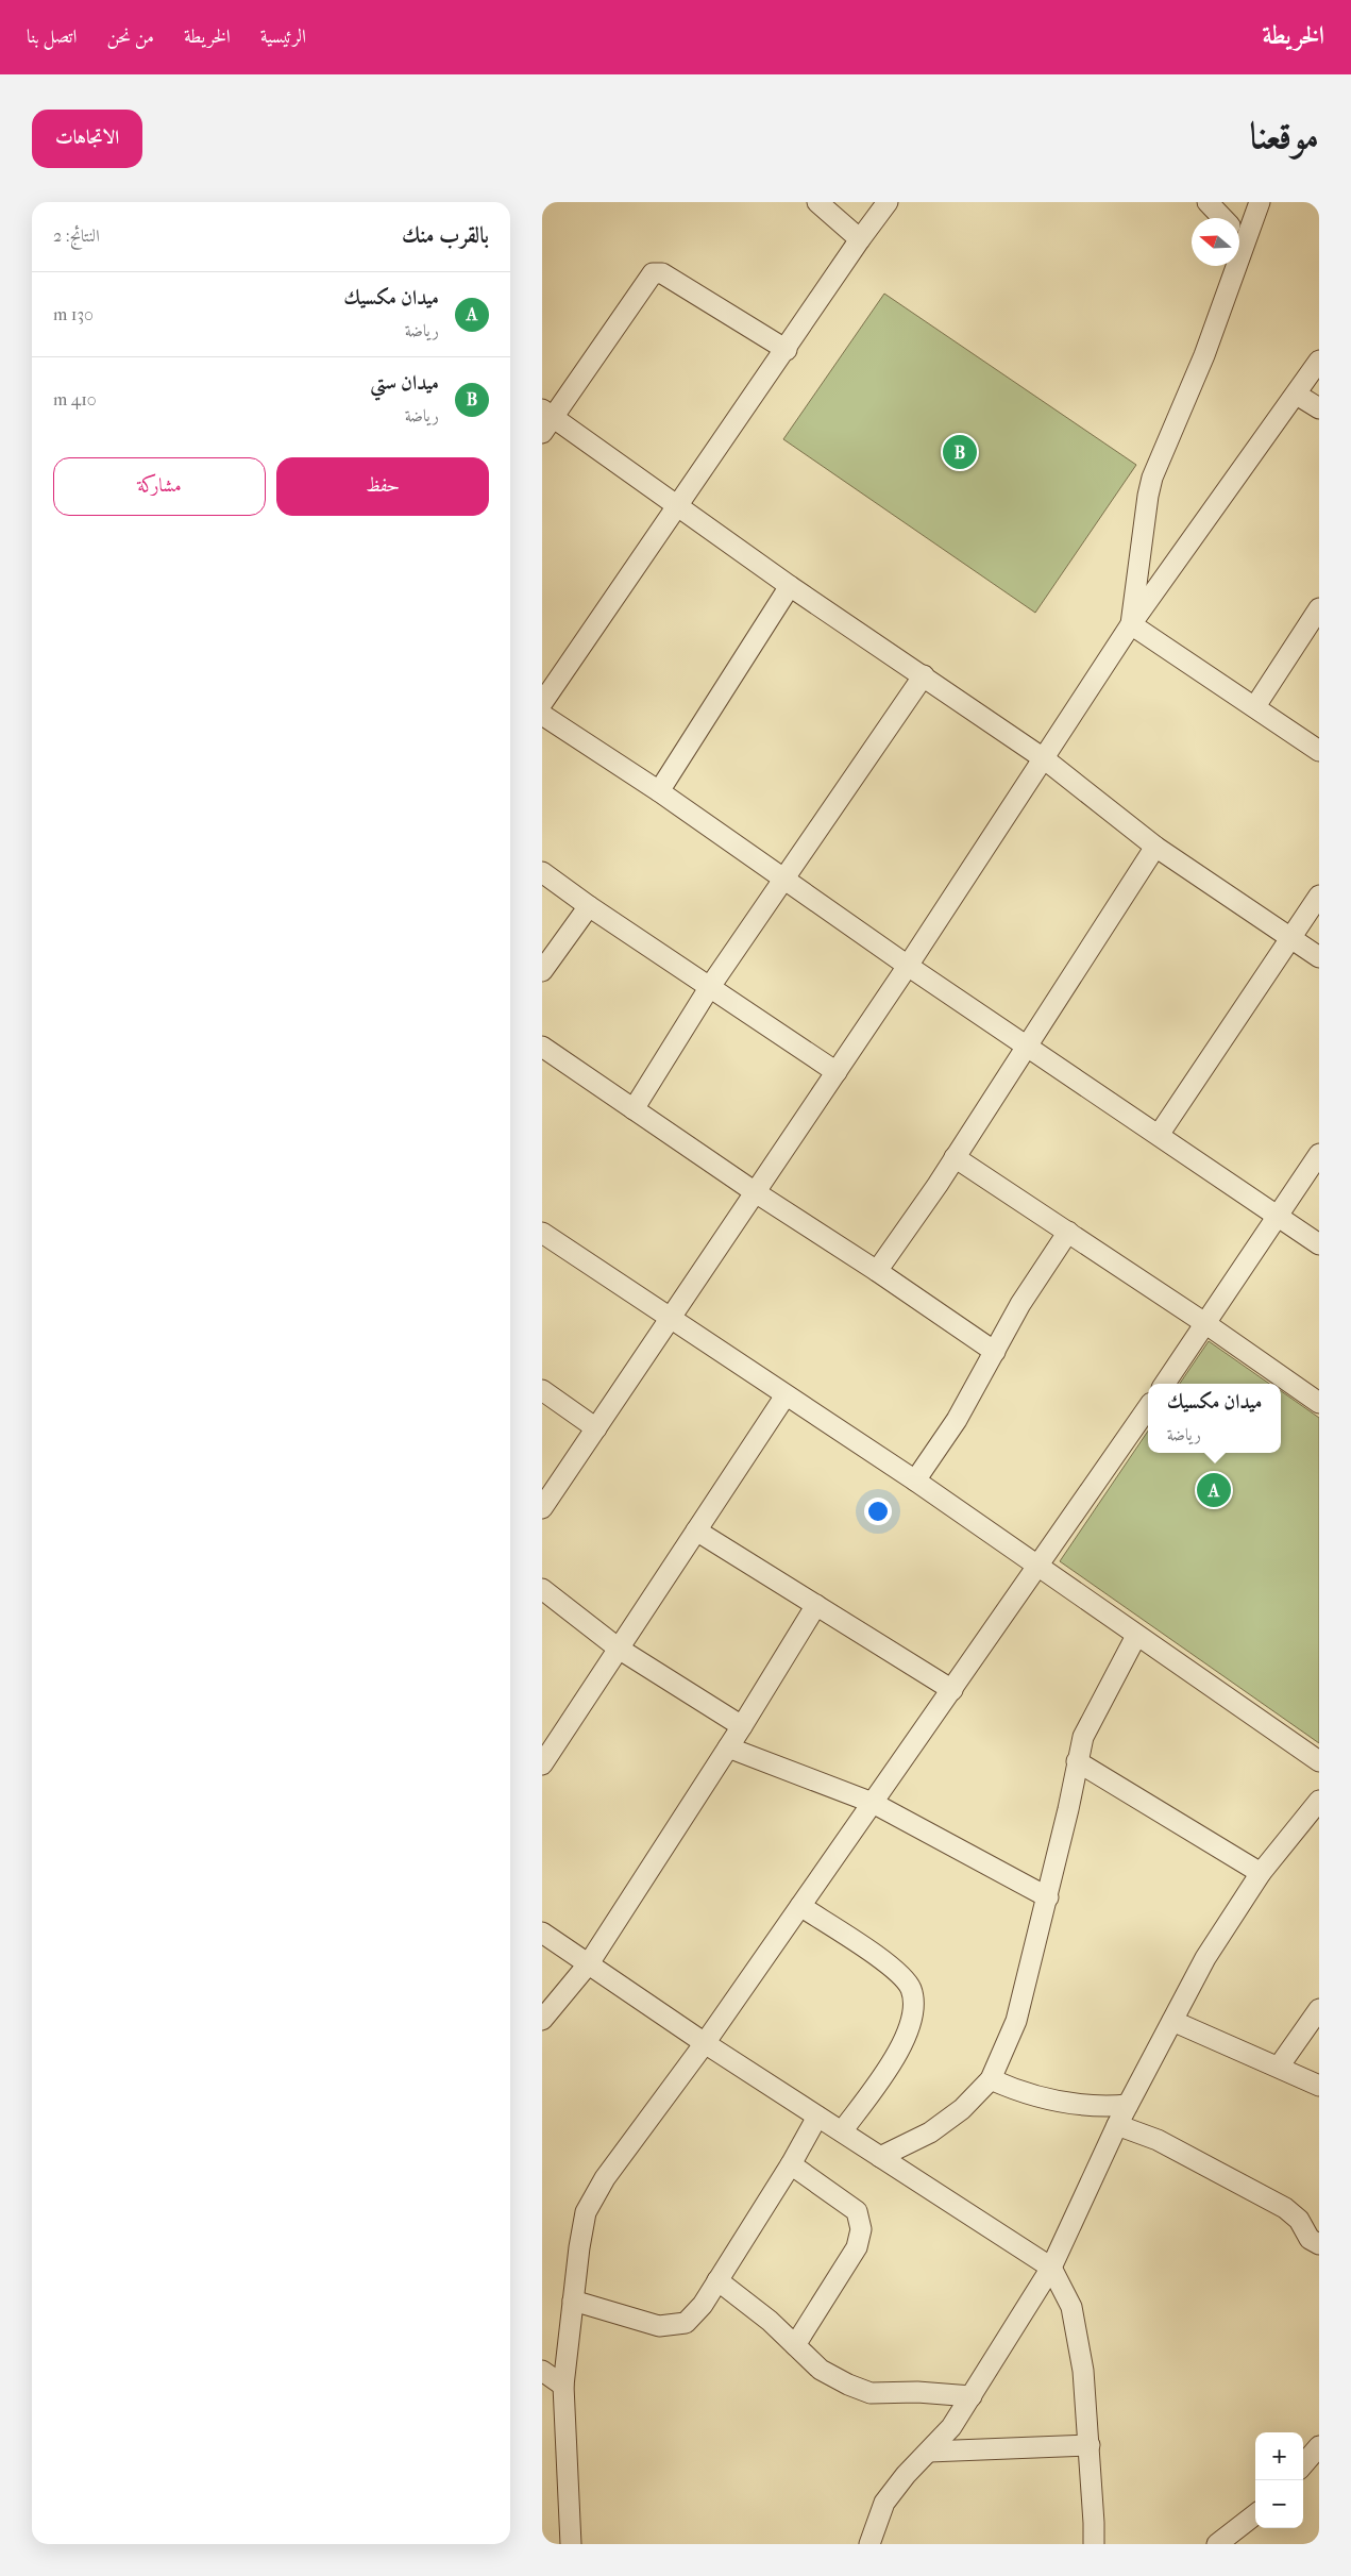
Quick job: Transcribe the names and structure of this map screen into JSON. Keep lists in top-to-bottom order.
{
  "north": "left",
  "page": {
    "header": "الخريطة",
    "nav": [
      "الرئيسية",
      "الخريطة",
      "من نحن",
      "اتصل بنا"
    ],
    "title": "موقعنا",
    "buttons": [
      "الاتجاهات",
      ["حفظ", "مشاركة"]
    ],
    "heading": ["بالقرب منك", "النتائج: 2"],
    "list": [
      {
        "mark": "A",
        "name": "ميدان مكسيك",
        "note": "رياضة",
        "value": "130 m"
      },
      {
        "mark": "B",
        "name": "ميدان ستي",
        "note": "رياضة",
        "value": "410 m"
      }
    ],
    "pins": ["B", "A"],
    "popup": ["ميدان مكسيك", "رياضة"],
    "map_buttons": ["+", "−"]
  }
}
